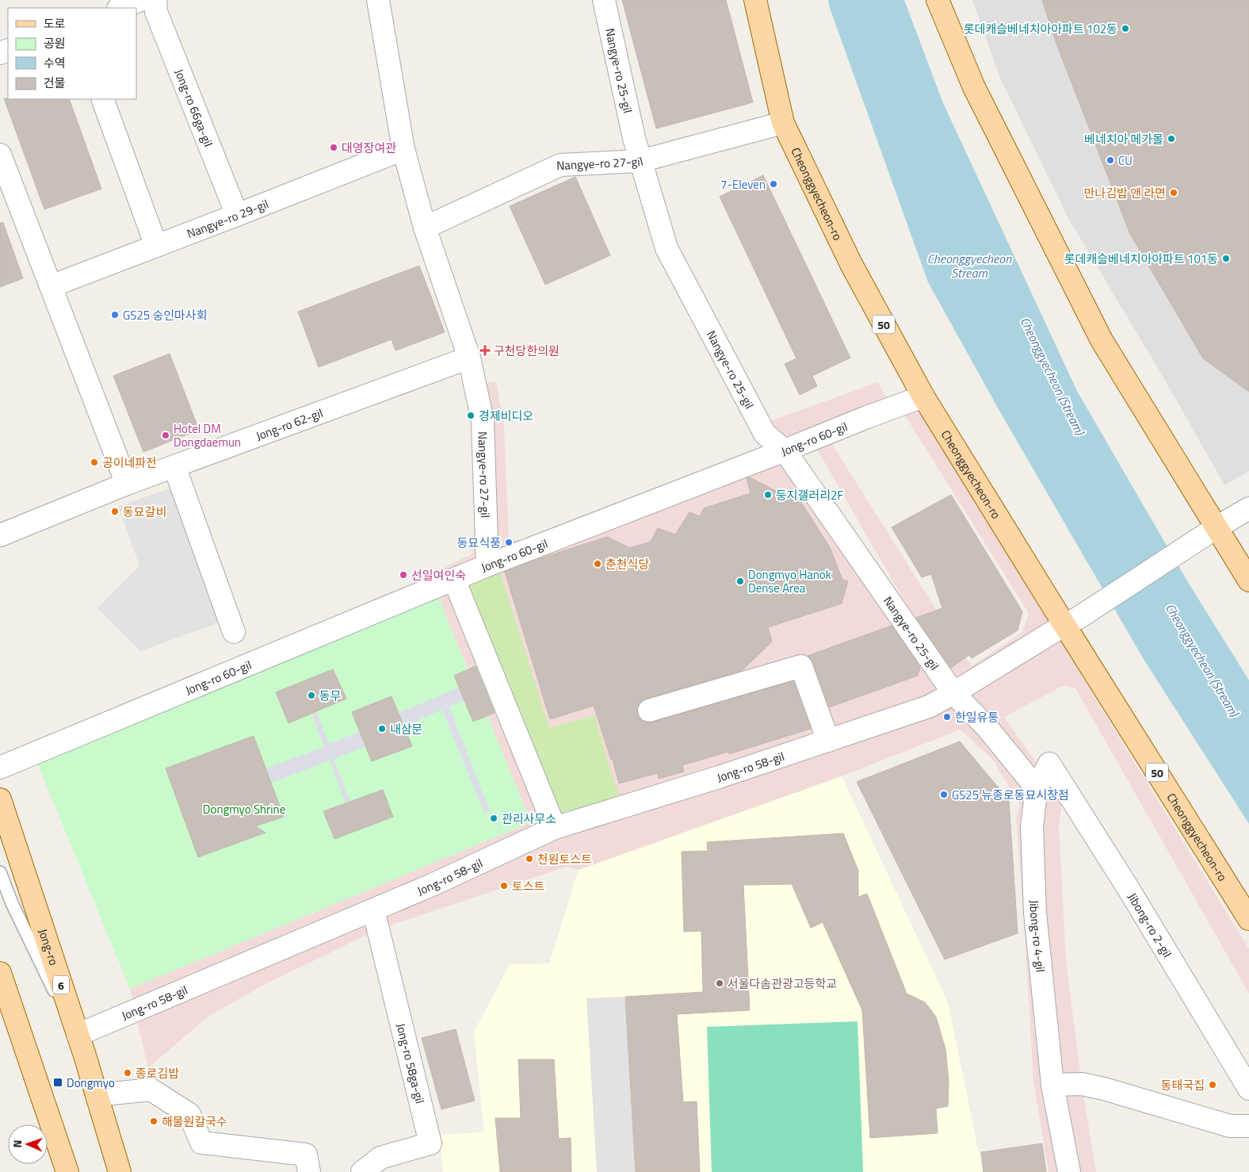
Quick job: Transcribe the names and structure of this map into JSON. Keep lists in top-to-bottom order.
{
  "streets": {
    "main road": [
      "Cheonggyecheon-ro",
      "50",
      "Jong-ro",
      "6"
    ],
    "street": [
      "Nangye-ro 25-gil",
      "Jong-ro 66ga-gil",
      "Nangye-ro 27-gil",
      "Nangye-ro 29-gil",
      "Jong-ro 62-gil",
      "Jong-ro 60-gil",
      "Jong-ro 58-gil",
      "Jibong-ro 2-gil",
      "Jibong-ro 4-gil",
      "Jong-ro 58ga-gil"
    ]
  },
  "crossings": [
    ["Nangye-ro 25-gil", "Nangye-ro 27-gil"],
    ["Nangye-ro 25-gil", "Jong-ro 60-gil"],
    ["Nangye-ro 25-gil", "Jong-ro 58-gil"],
    ["Jong-ro 66ga-gil", "Nangye-ro 29-gil"],
    ["Nangye-ro 27-gil", "Cheonggyecheon-ro"],
    ["Nangye-ro 27-gil", "Nangye-ro 29-gil"],
    ["Nangye-ro 27-gil", "Jong-ro 62-gil"],
    ["Nangye-ro 27-gil", "Jong-ro 60-gil"],
    ["Cheonggyecheon-ro", "Jong-ro 60-gil"],
    ["Cheonggyecheon-ro", "Jong-ro 58-gil"],
    ["Jong-ro 58-gil", "Jong-ro"],
    ["Jong-ro 58-gil", "Jong-ro 58ga-gil"],
    ["Jibong-ro 2-gil", "Jibong-ro 4-gil"]
  ],
  "water": ["Cheonggyecheon Stream", "Cheonggyecheon (Stream)"],
  "parks": ["Dongmyo Shrine"],
  "places": {
    "other": [
      "롯데캐슬베네치아아파트 102동",
      "베네치아 메가몰",
      "대영장여관",
      "CU",
      "7-Eleven",
      "만나김밥 앤 라면",
      "롯데캐슬베네치아아파트 101동",
      "GS25 숭인마사회",
      "경제비디오",
      "Hotel DM Dongdaemun",
      "공이네파전",
      "둥지갤러리2F",
      "동묘갈비",
      "동묘식풍",
      "춘천식당",
      "선일여인숙",
      "Dongmyo Hanok Dense Area",
      "동무",
      "한일유통",
      "내삼문",
      "GS25 뉴종로동묘시장점",
      "관리사무소",
      "천원토스트",
      "토스트",
      "서울다솜관광고등학교",
      "종로김밥",
      "동태국집",
      "해물원칼국수"
    ],
    "health": ["구천당한의원"],
    "transit": ["Dongmyo"]
  },
  "legend": [
    "도로",
    "공원",
    "수역",
    "건물"
  ],
  "north": "left"
}
